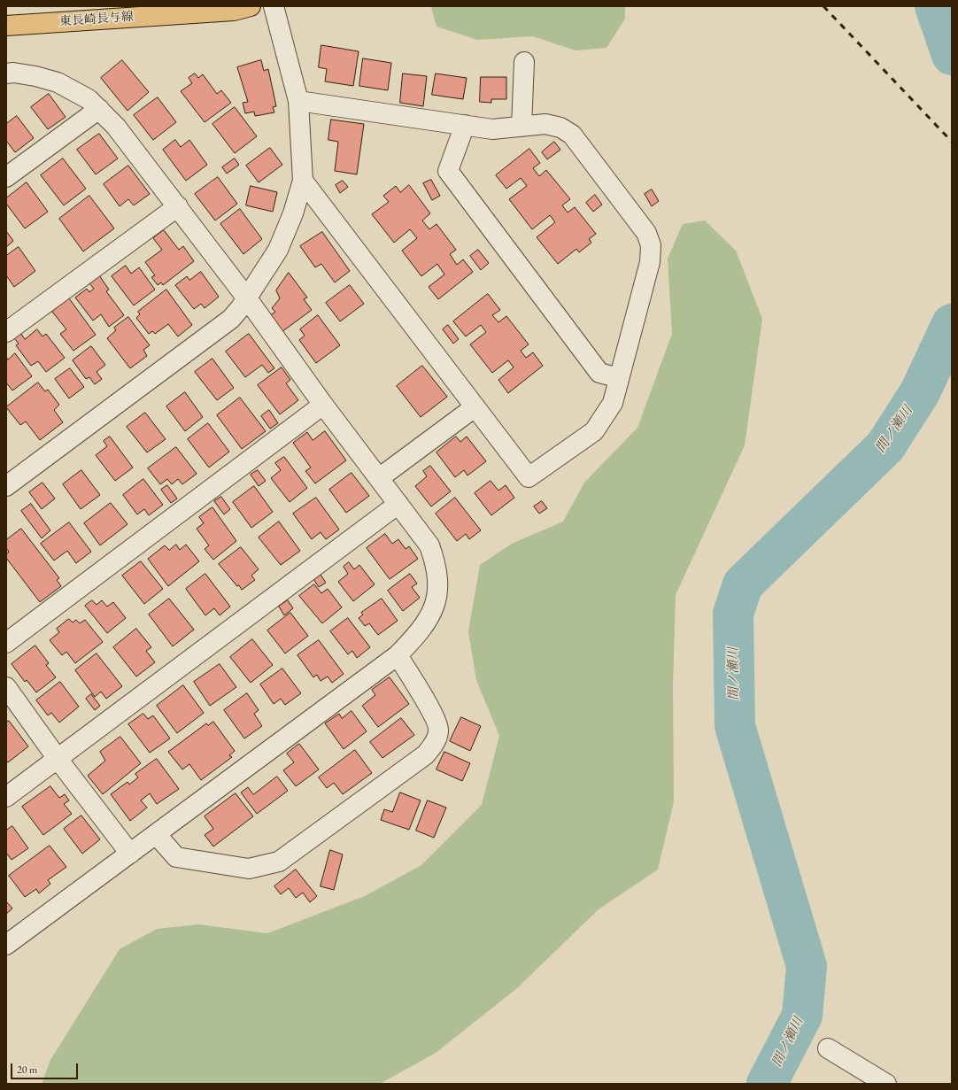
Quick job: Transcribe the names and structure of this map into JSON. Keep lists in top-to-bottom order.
{
  "streets": {
    "main road": ["東長崎長与線"]
  },
  "water": ["間ノ瀬川"],
  "scale_bar": "20 m"
}
